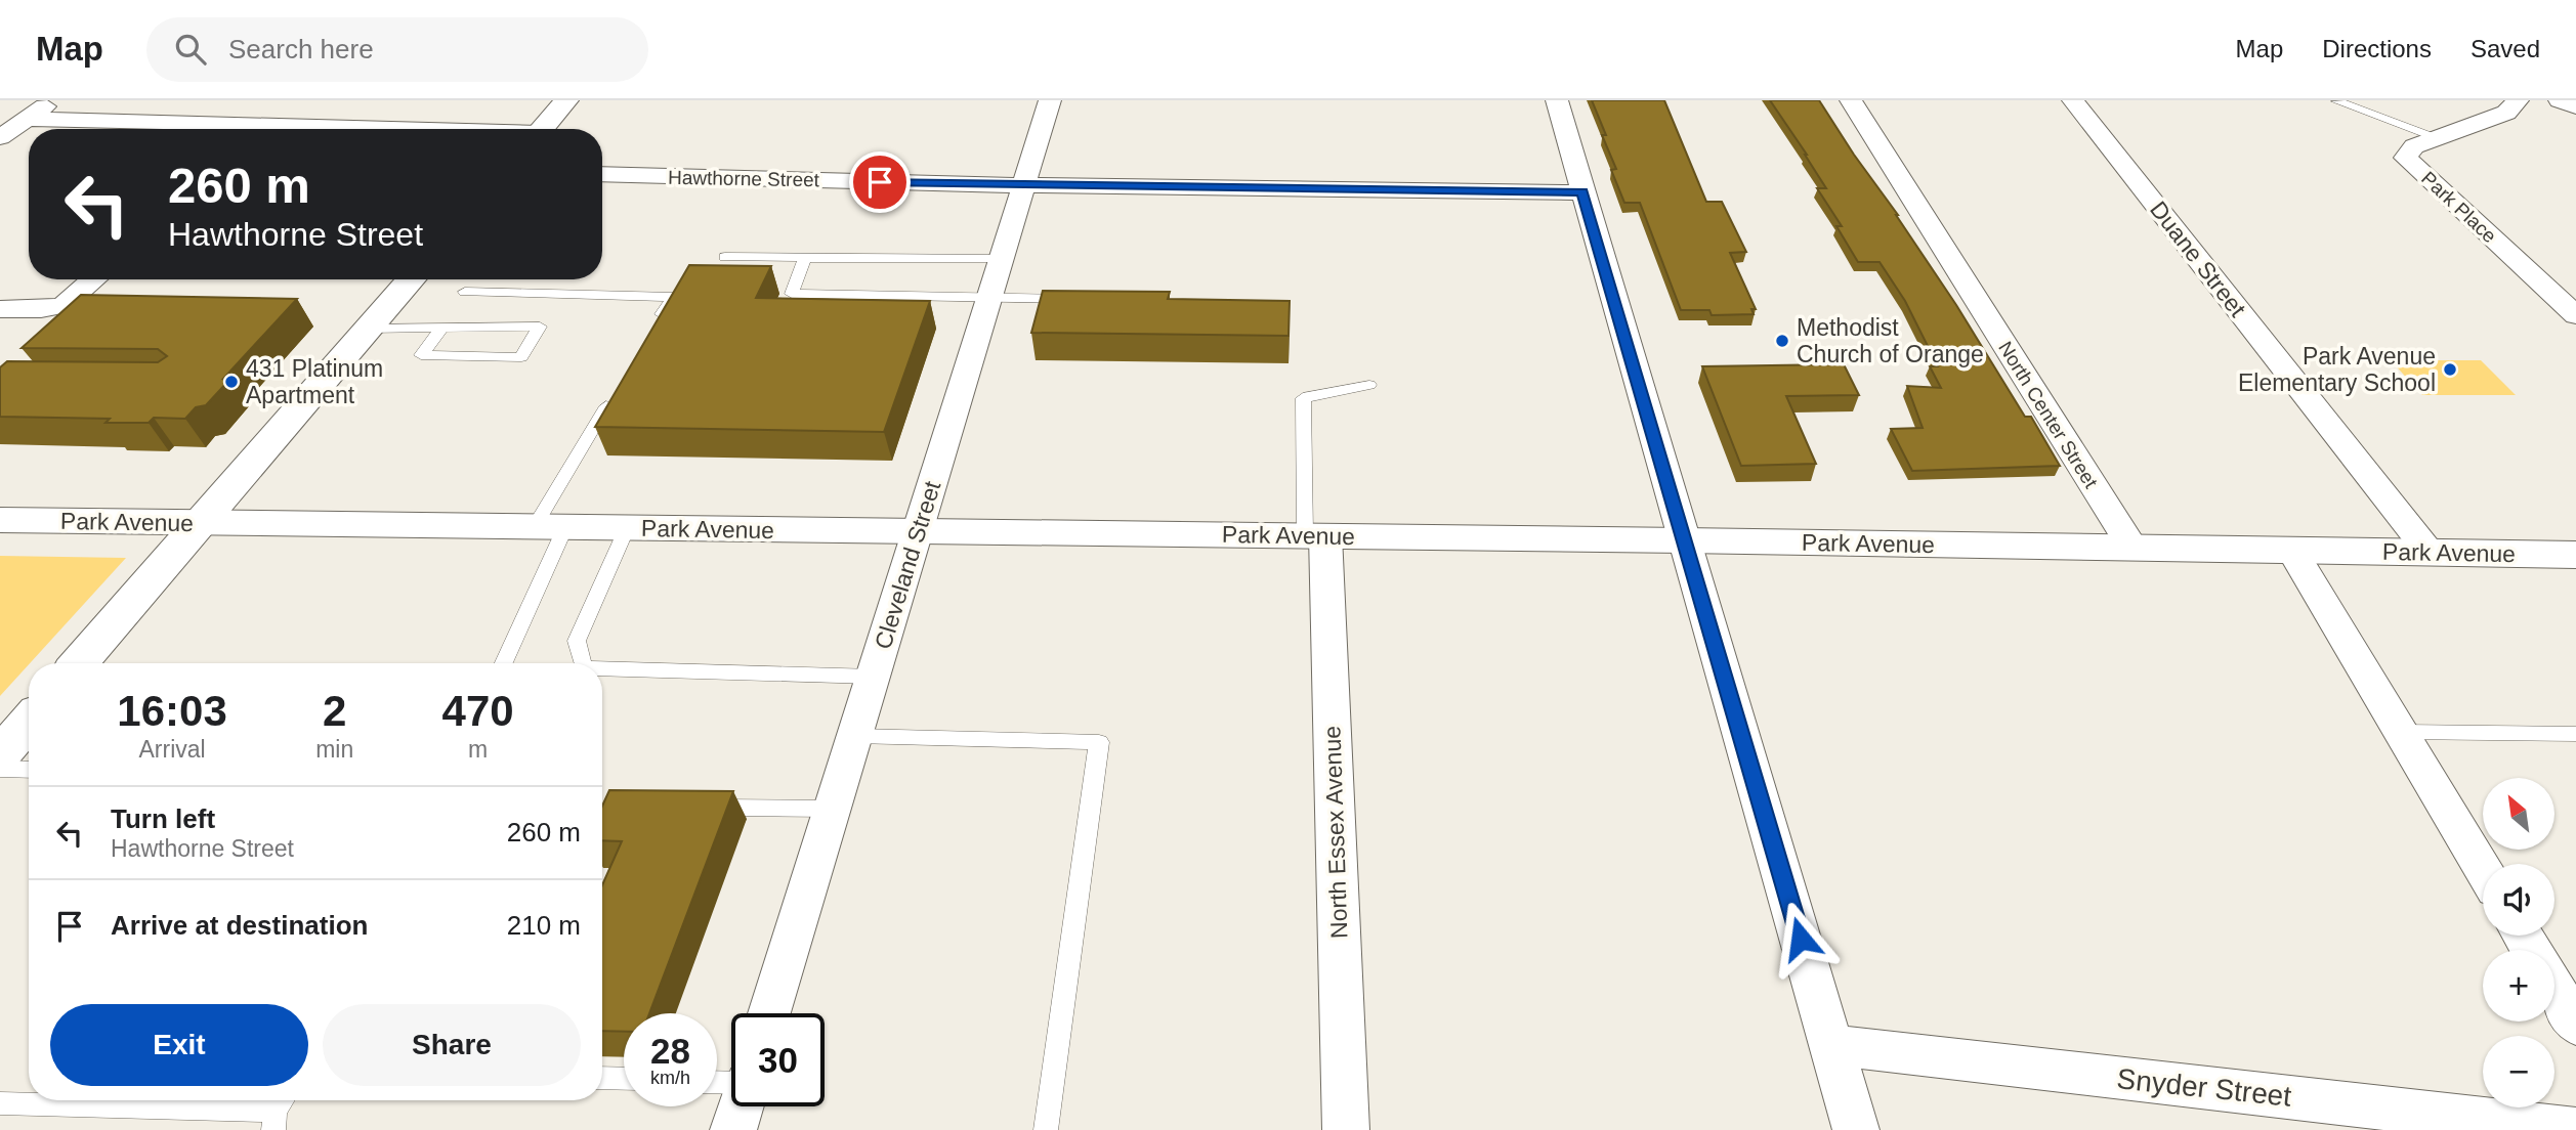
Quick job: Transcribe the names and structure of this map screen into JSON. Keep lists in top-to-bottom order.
{
  "streets": {
    "main road": ["Park Avenue"],
    "street": [
      "Hawthorne Street",
      "Park Place",
      "Duane Street",
      "North Center Street",
      "Cleveland Street",
      "North Essex Avenue",
      "Snyder Street"
    ]
  },
  "crossings": [
    ["Hawthorne Street", "Cleveland Street"],
    ["Duane Street", "Park Avenue"],
    ["North Center Street", "Park Avenue"],
    ["Park Avenue", "Cleveland Street"],
    ["Park Avenue", "North Essex Avenue"]
  ],
  "places": ["Methodist Church of Orange", "Park Avenue Elementary School", "431 Platinum Apartment"],
  "north": "top left",
  "page": {
    "header": "Map",
    "search": "Search here",
    "nav": ["Map", "Directions", "Saved"],
    "turn": ["260 m", "Hawthorne Street"],
    "eta": [
      "16:03",
      "Arrival",
      "2",
      "min",
      "470",
      "m"
    ],
    "map_buttons": ["+", "−"],
    "list": [
      {
        "name": "Turn left",
        "note": "Hawthorne Street",
        "value": "260 m"
      },
      {
        "name": "Arrive at destination",
        "value": "210 m"
      }
    ],
    "buttons": ["Exit", "Share"],
    "speed": "28 km/h",
    "limit": "30"
  }
}
